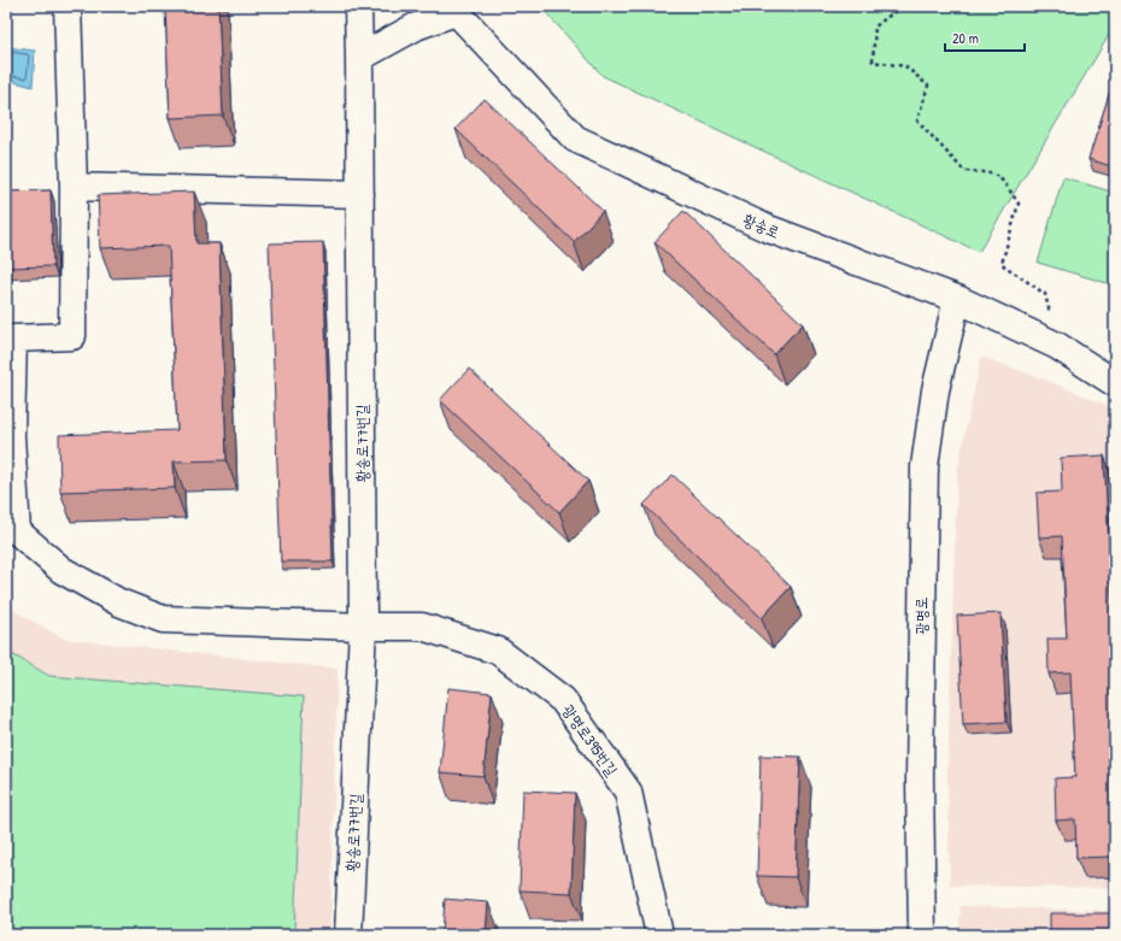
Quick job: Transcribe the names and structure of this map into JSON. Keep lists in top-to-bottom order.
{
  "streets": {
    "street": [
      "황송로",
      "황송로77번길",
      "광명로",
      "광명로395번길"
    ]
  },
  "crossings": [
    ["황송로", "광명로"],
    ["황송로77번길", "광명로395번길"]
  ],
  "scale_bar": "20 m"
}
